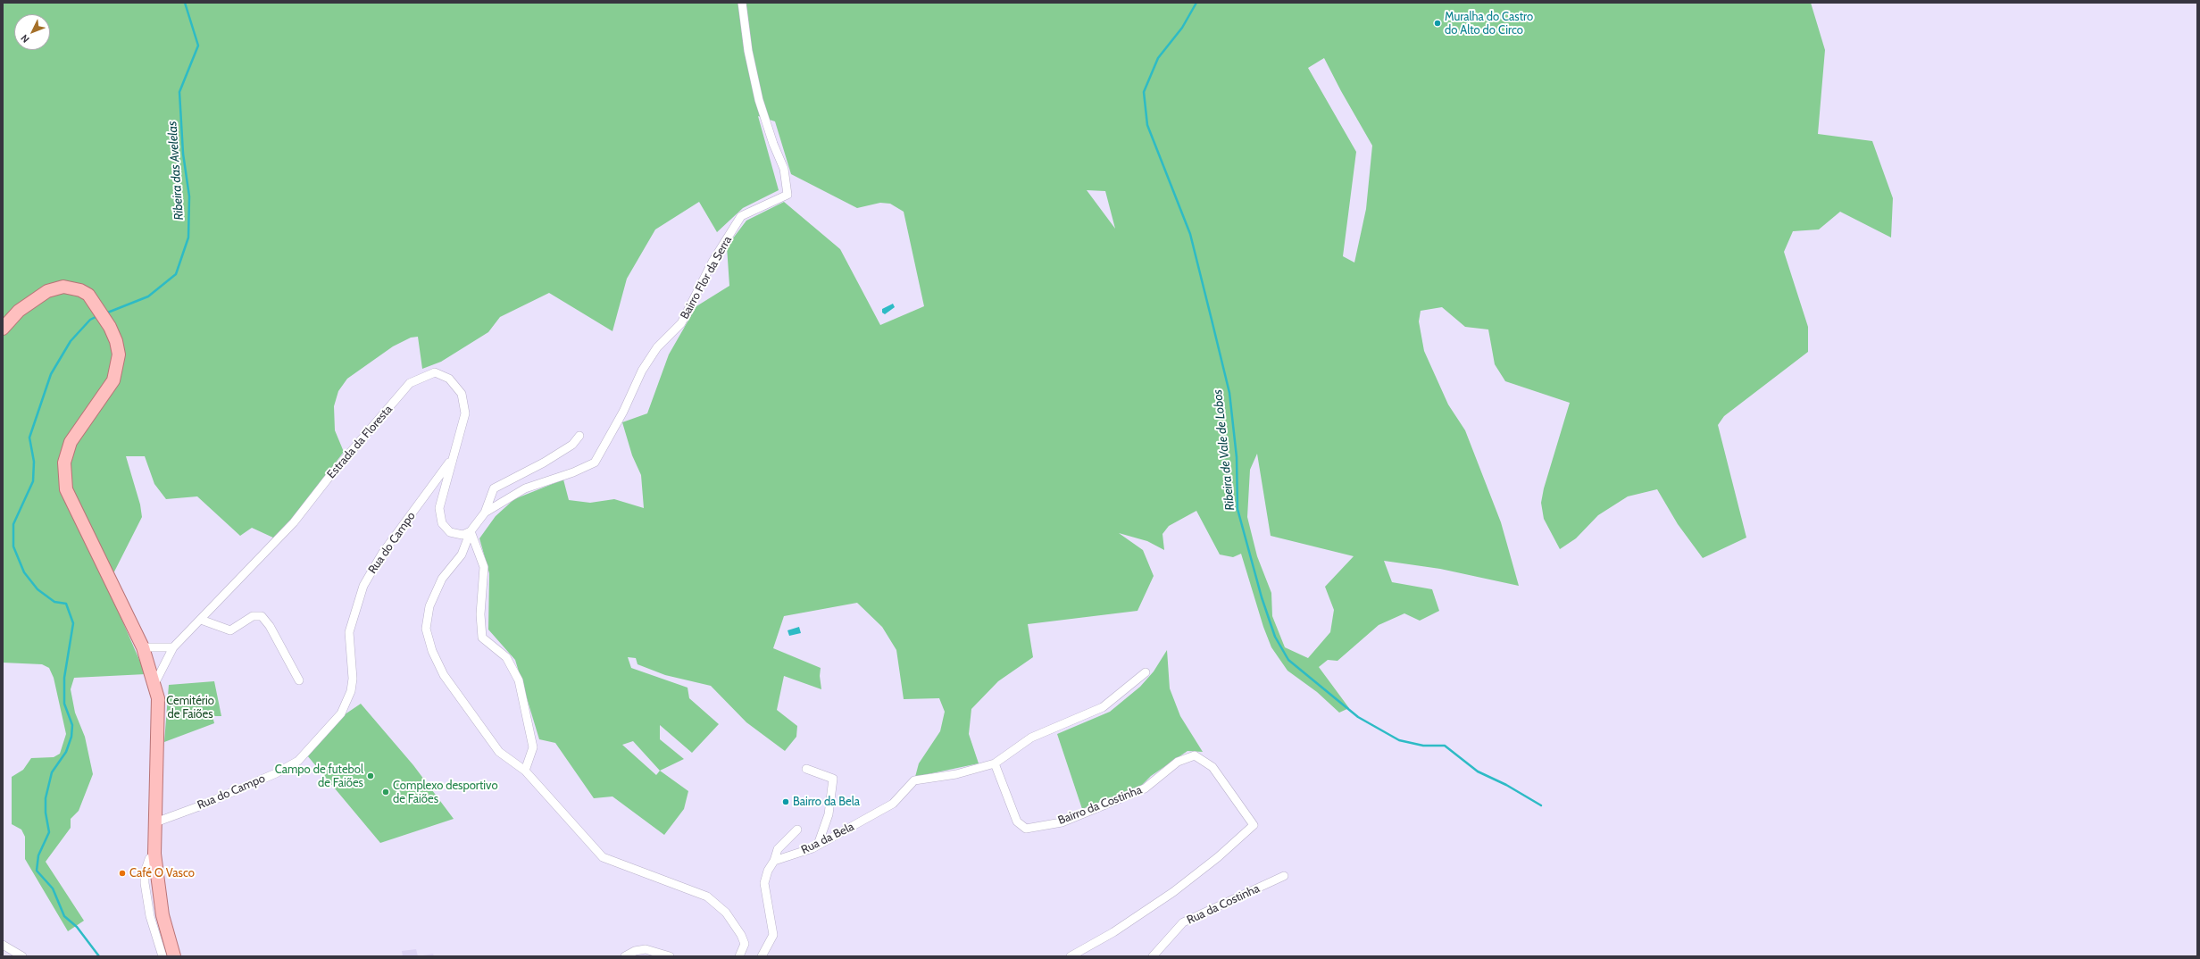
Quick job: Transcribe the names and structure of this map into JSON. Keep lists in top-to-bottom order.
{
  "streets": {
    "street": [
      "Bairro Flor da Serra",
      "Estrada da Floresta",
      "Rua do Campo",
      "Bairro da Costinha",
      "Rua da Bela",
      "Rua da Costinha"
    ]
  },
  "crossings": [
    ["Bairro Flor da Serra", "Estrada da Floresta"],
    ["Estrada da Floresta", "Rua do Campo"],
    ["Bairro da Costinha", "Rua da Bela"]
  ],
  "water": ["Ribeira das Avelelas", "Ribeira de Vale de Lobos"],
  "parks": ["Cemitério de Faiões"],
  "places": [
    "Muralha do Castro do Alto do Circo",
    "Campo de futebol de Faiões",
    "Complexo desportivo de Faiões",
    "Bairro da Bela",
    "Café O Vasco"
  ],
  "north": "bottom left"
}
